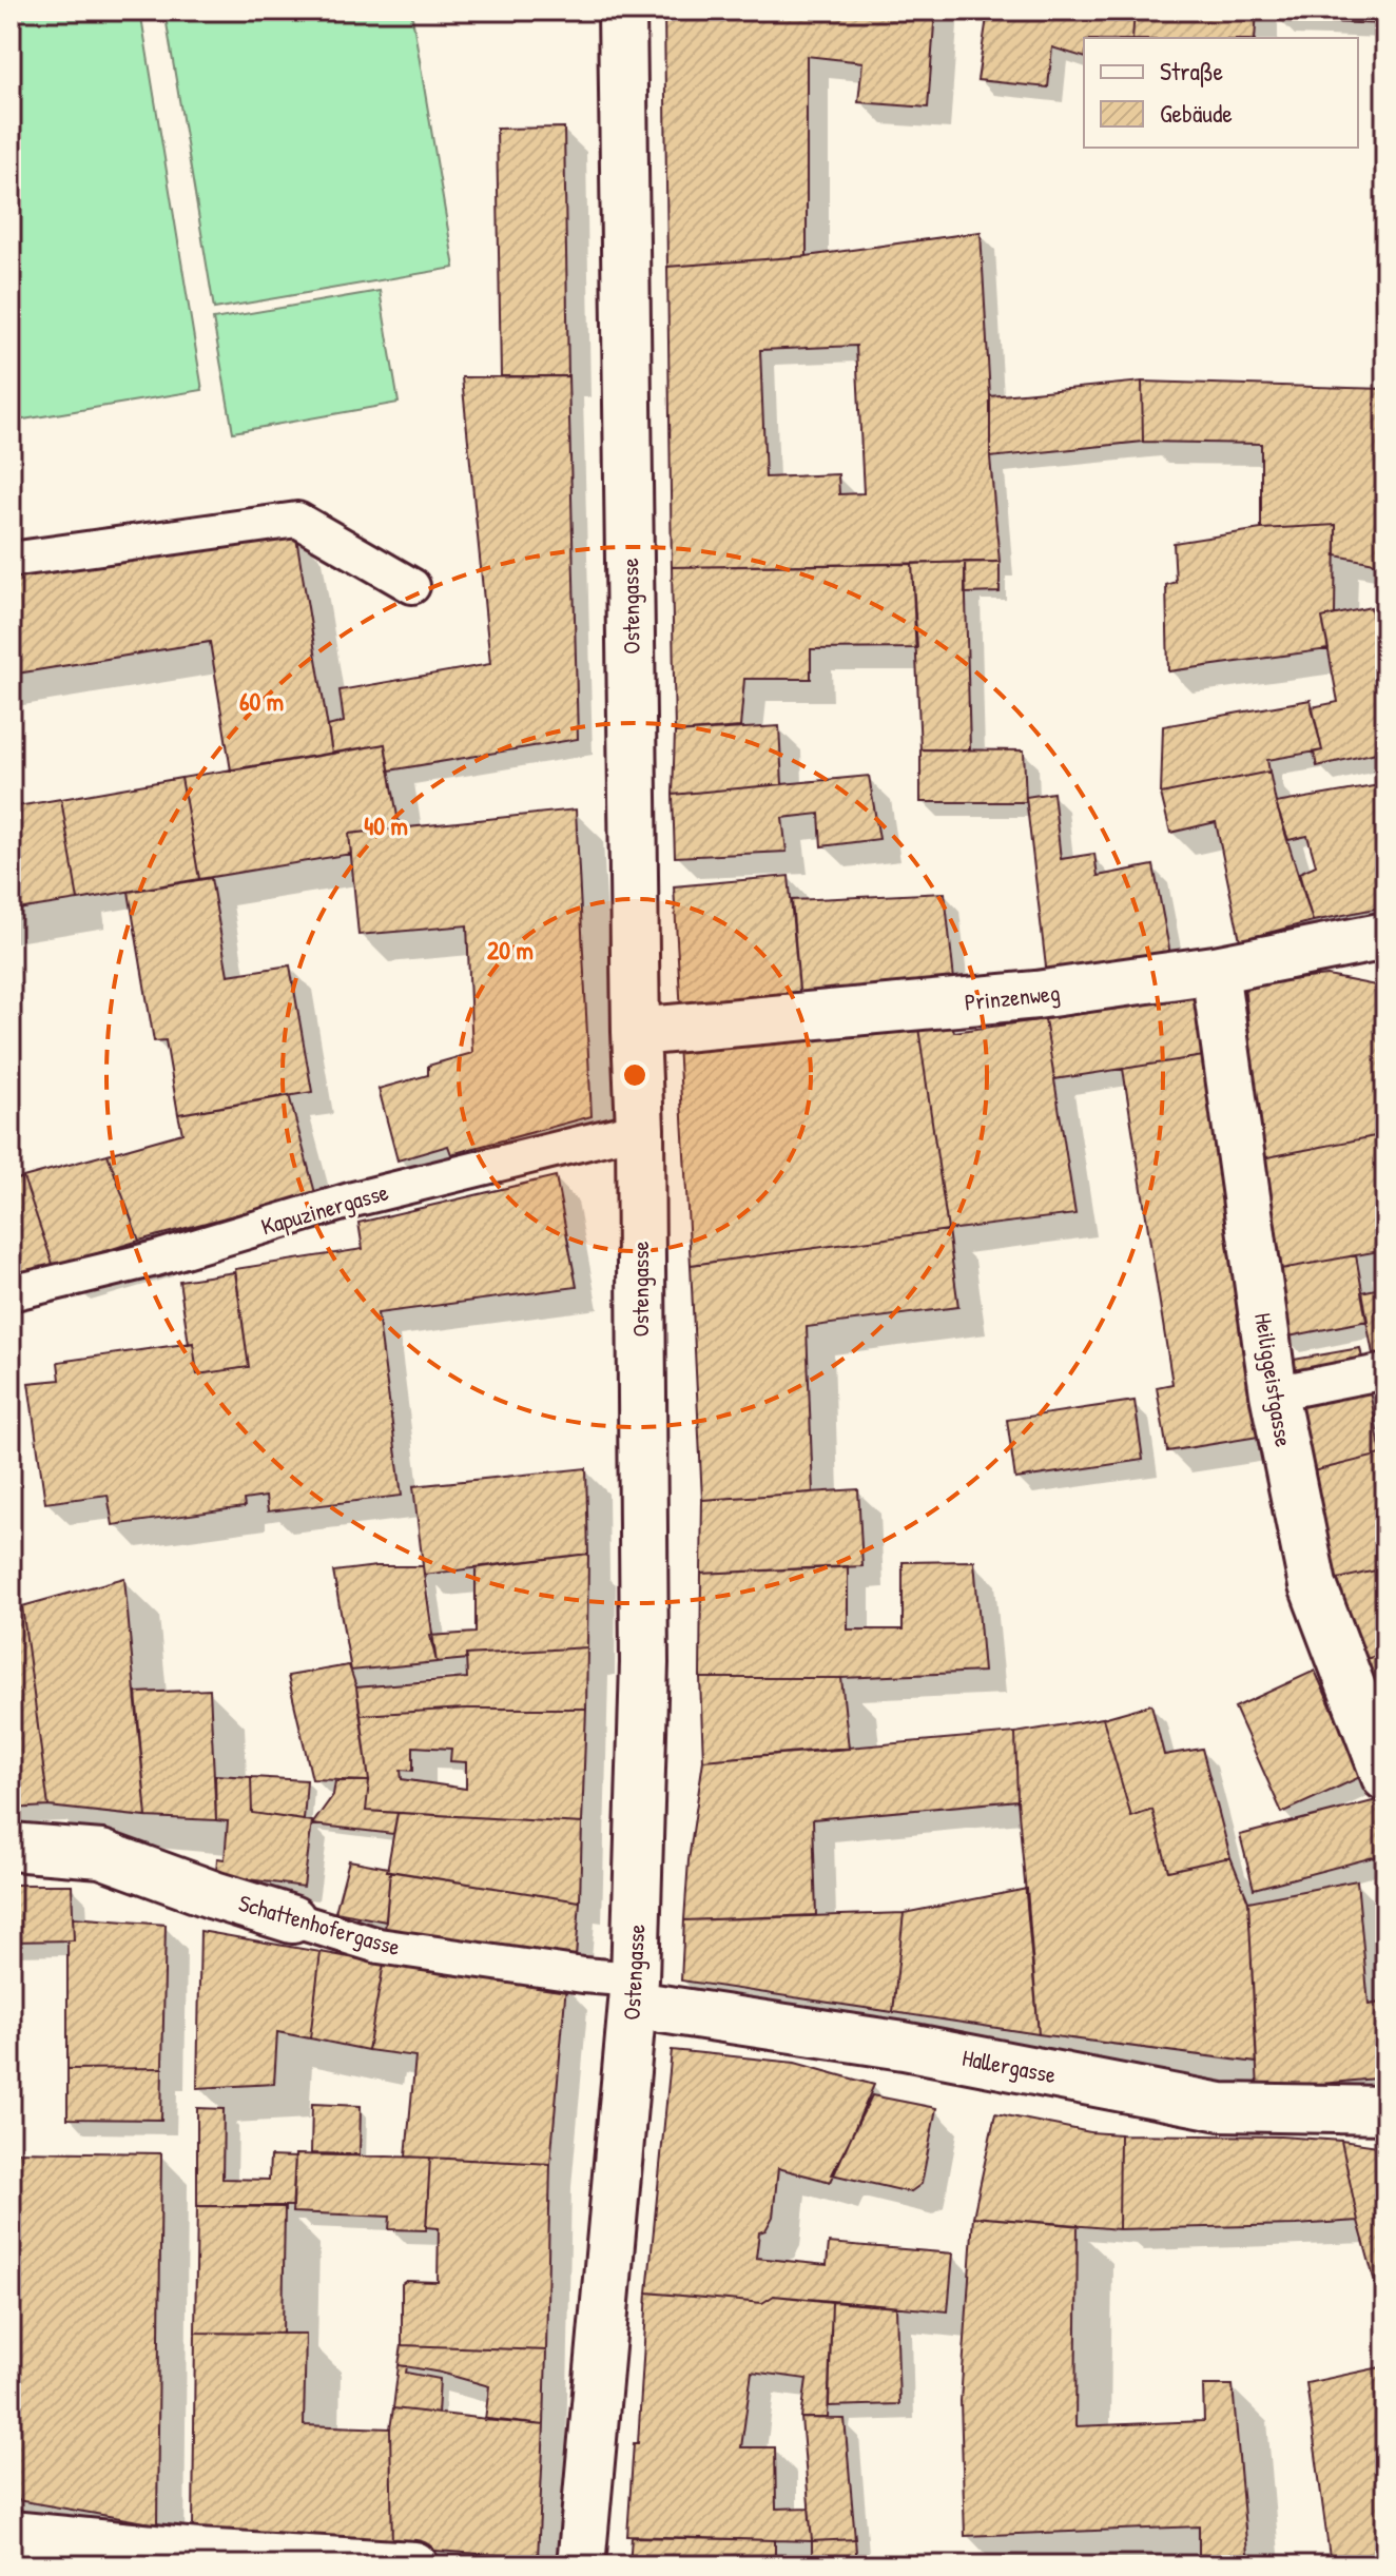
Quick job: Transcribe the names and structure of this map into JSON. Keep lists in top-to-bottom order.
{
  "streets": {
    "street": [
      "Ostengasse",
      "Prinzenweg",
      "Heiliggeistgasse",
      "Schattenhofergasse",
      "Hallergasse"
    ],
    "lane": ["Kapuzinergasse"]
  },
  "crossings": [
    ["Ostengasse", "Prinzenweg"],
    ["Ostengasse", "Kapuzinergasse"],
    ["Ostengasse", "Schattenhofergasse"],
    ["Ostengasse", "Hallergasse"],
    ["Prinzenweg", "Heiliggeistgasse"],
    ["Schattenhofergasse", "Hallergasse"]
  ],
  "legend": ["Straße", "Gebäude"],
  "rings": ["60 m", "40 m", "20 m"]
}
